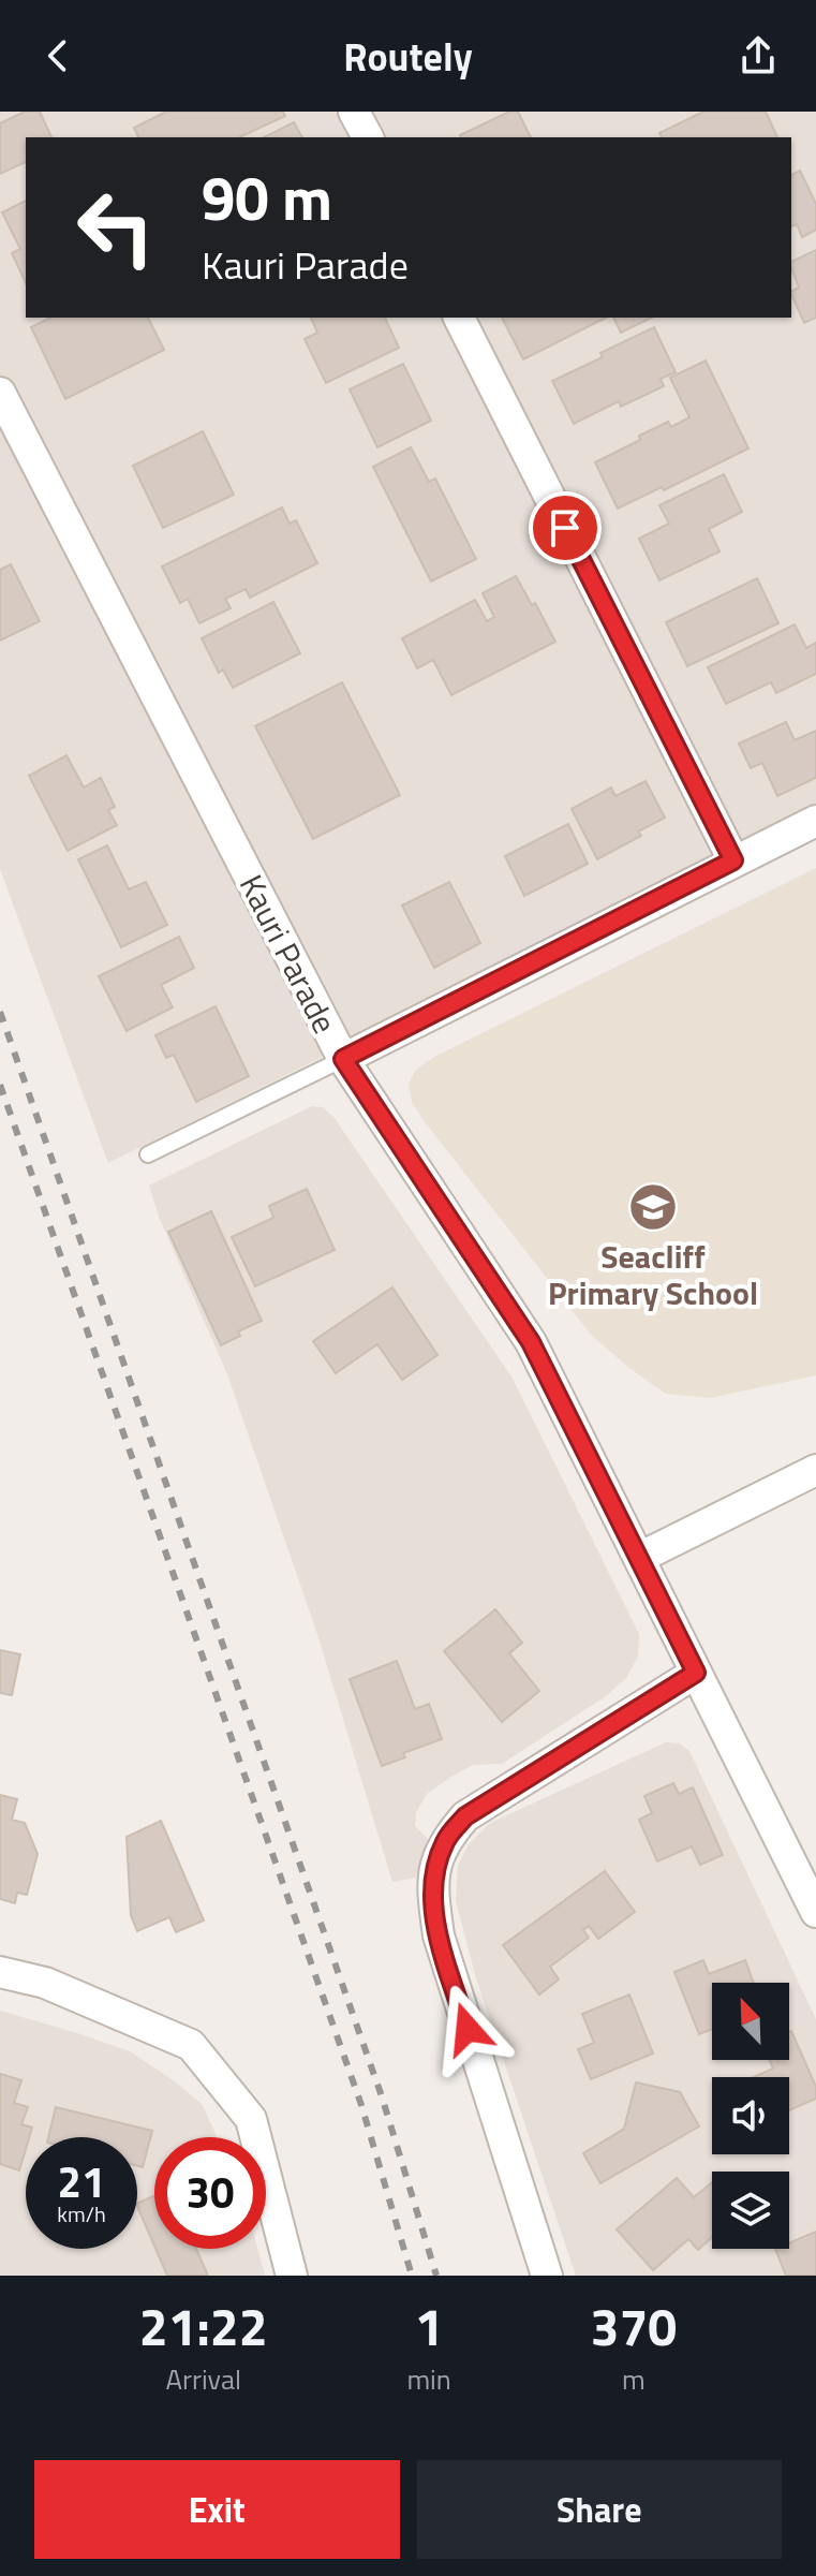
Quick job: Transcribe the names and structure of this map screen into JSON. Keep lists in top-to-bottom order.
{
  "streets": {
    "street": ["Kauri Parade"]
  },
  "places": {
    "school or university": ["Seacliff Primary School"]
  },
  "north": "top left",
  "page": {
    "header": "Routely",
    "turn": ["90 m", "Kauri Parade"],
    "speed": "21 km/h",
    "limit": "30",
    "eta": [
      "21:22",
      "Arrival",
      "1",
      "min",
      "370",
      "m"
    ],
    "buttons": ["Exit", "Share"]
  }
}
